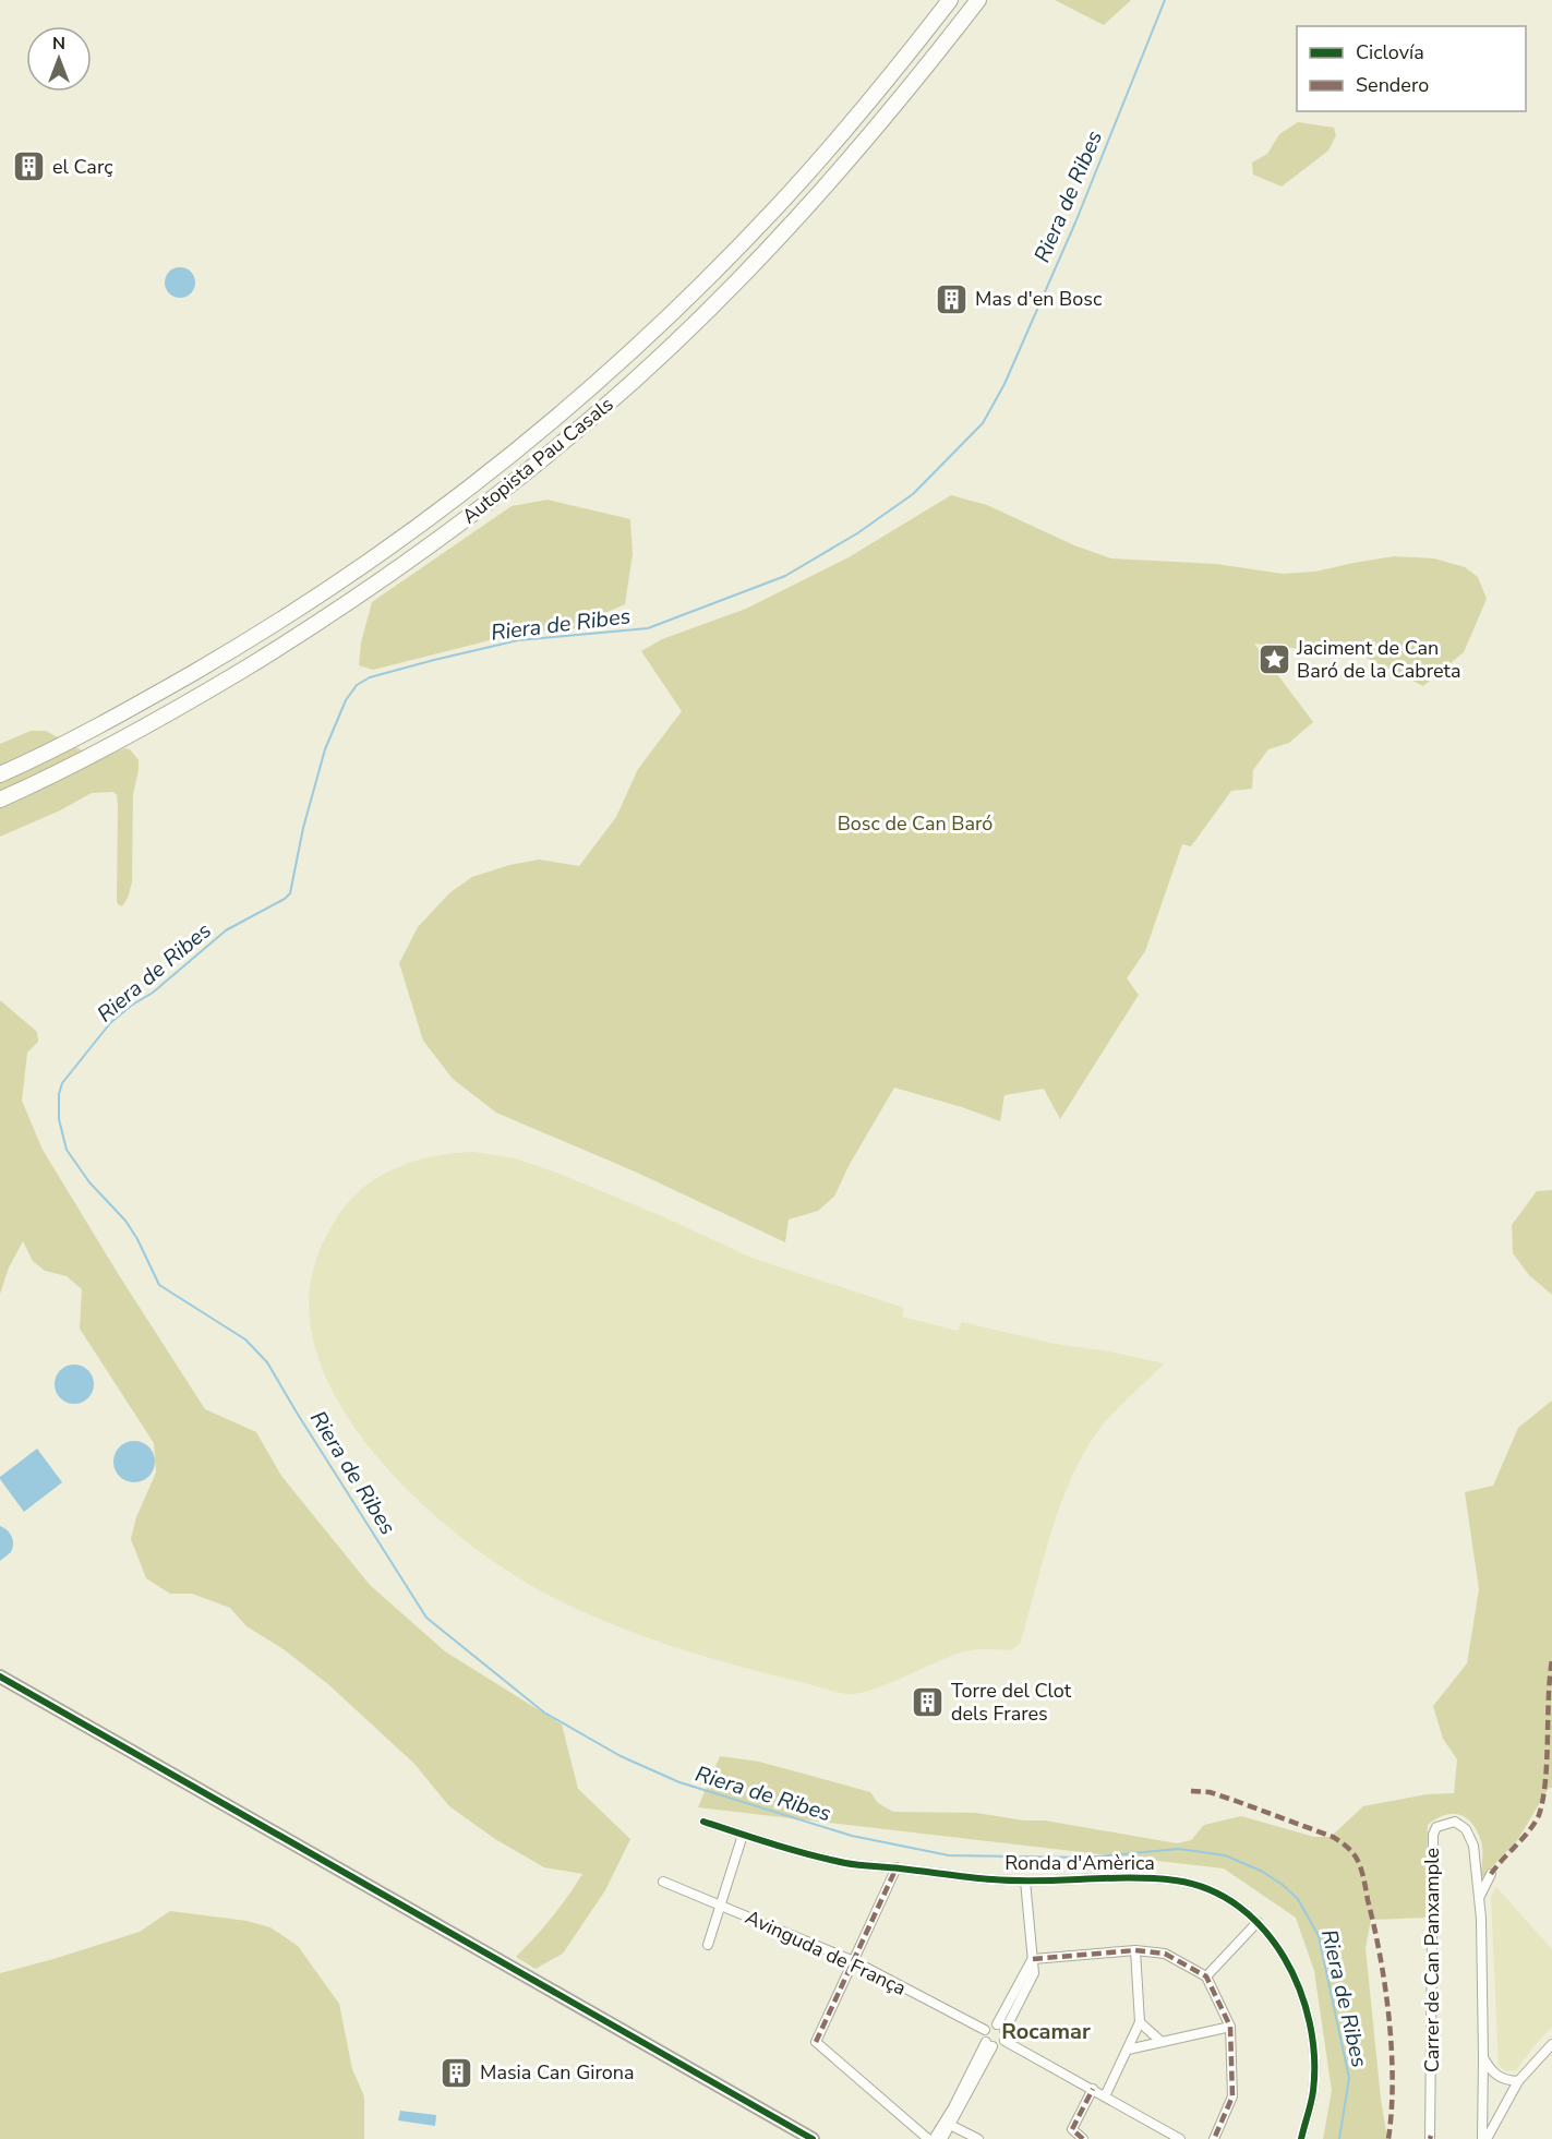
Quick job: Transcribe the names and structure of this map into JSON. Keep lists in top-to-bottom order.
{
  "streets": {
    "highway": ["Autopista Pau Casals"],
    "street": ["Ronda d'Amèrica", "Avinguda de França", "Carrer de Can Panxample"]
  },
  "districts": ["Rocamar"],
  "water": ["Riera de Ribes"],
  "parks": ["Bosc de Can Baró"],
  "places": {
    "building": [
      "el Carç",
      "Mas d'en Bosc",
      "Torre del Clot dels Frares",
      "Masia Can Girona"
    ],
    "place": ["Jaciment de Can Baró de la Cabreta"]
  },
  "legend": ["Ciclovía", "Sendero"],
  "north": "top"
}
